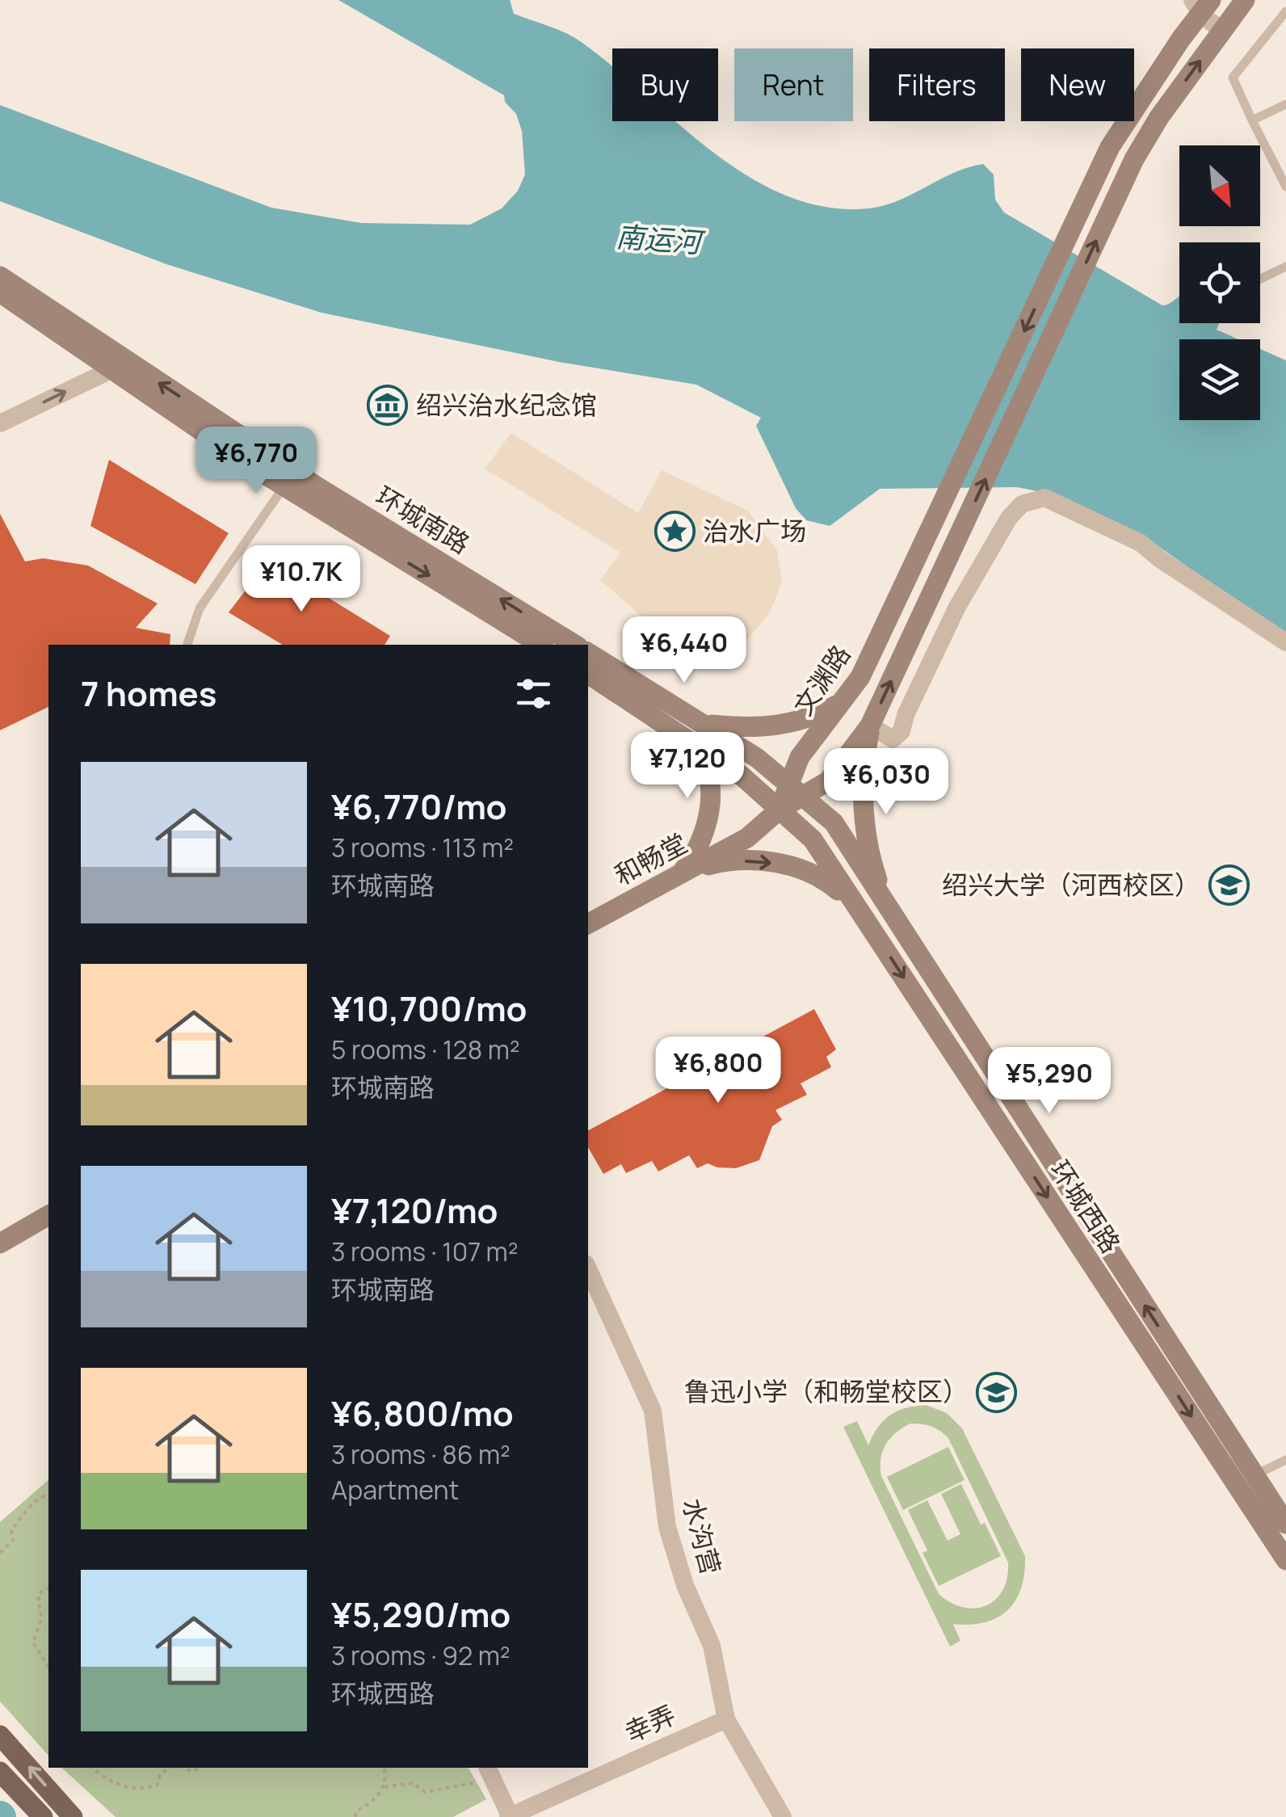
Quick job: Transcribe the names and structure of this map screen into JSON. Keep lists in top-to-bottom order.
{
  "streets": {
    "main road": [
      "环城南路",
      "文渊路",
      "和畅堂",
      "环城西路"
    ],
    "street": ["水沟营", "幸弄"]
  },
  "crossings": [
    ["文渊路", "环城西路"],
    ["和畅堂", "环城西路"],
    ["水沟营", "幸弄"]
  ],
  "water": ["南运河"],
  "places": {
    "museum": ["绍兴治水纪念馆"],
    "place": ["治水广场"],
    "school or university": ["绍兴大学（河西校区）", "鲁迅小学（和畅堂校区）"]
  },
  "north": "bottom right",
  "page": {
    "chip": [
      "Buy",
      "Rent",
      "Filters",
      "New"
    ],
    "price": [
      "¥6,770",
      "¥10.7K",
      "¥6,440",
      "¥7,120",
      "¥6,030",
      "¥6,800",
      "¥5,290"
    ],
    "heading": "7 homes",
    "list": [
      {
        "name": "¥6,770/mo",
        "note": "3 rooms · 113 m² · 环城南路"
      },
      {
        "name": "¥10,700/mo",
        "note": "5 rooms · 128 m² · 环城南路"
      },
      {
        "name": "¥7,120/mo",
        "note": "3 rooms · 107 m² · 环城南路"
      },
      {
        "name": "¥6,800/mo",
        "note": "3 rooms · 86 m² · Apartment"
      },
      {
        "name": "¥5,290/mo",
        "note": "3 rooms · 92 m² · 环城西路"
      }
    ]
  }
}
